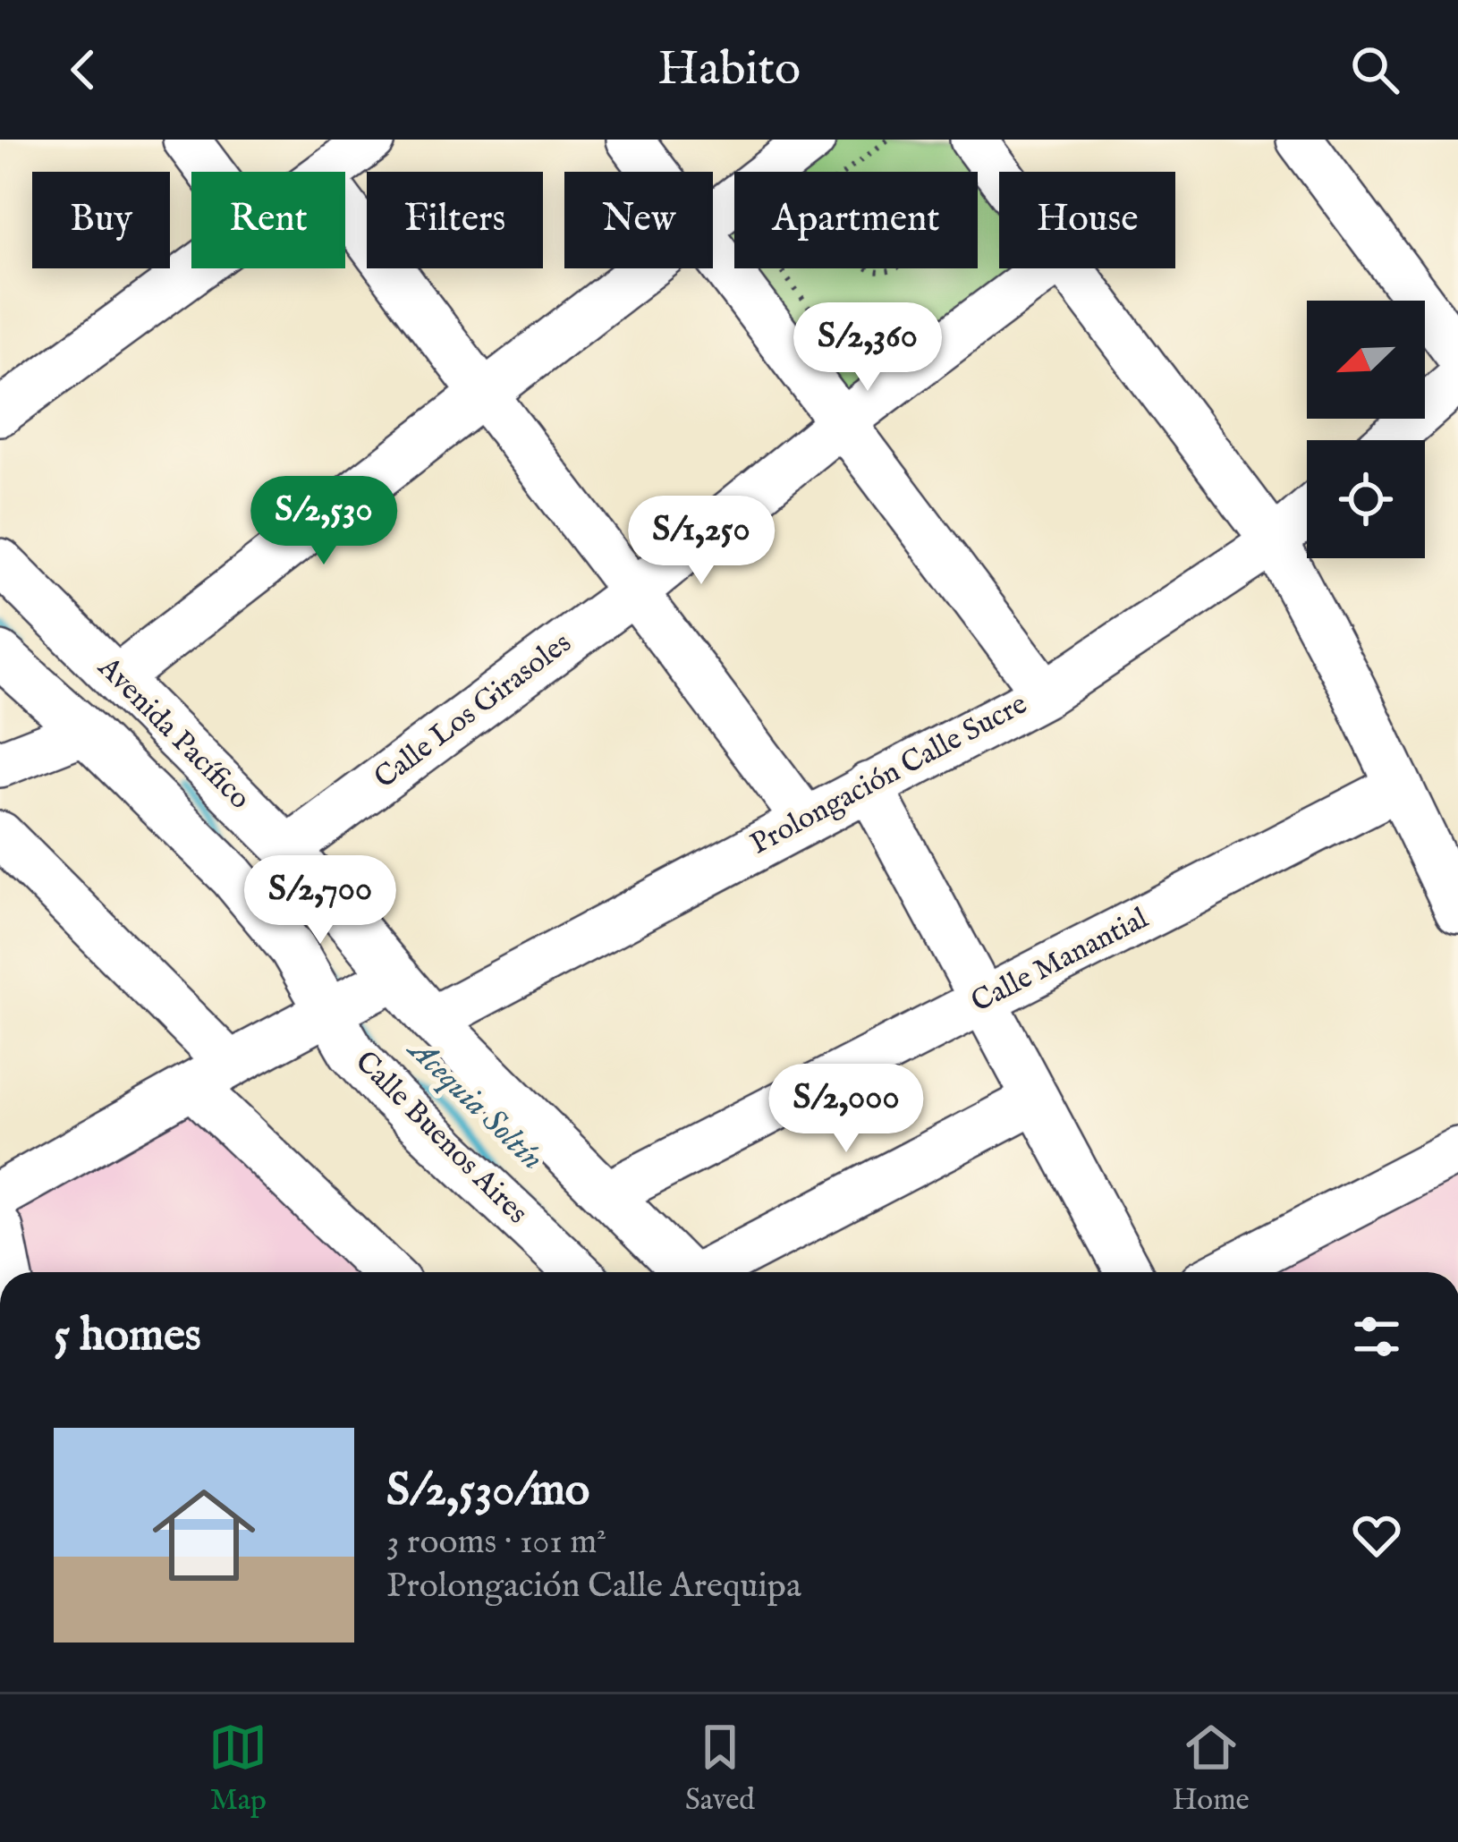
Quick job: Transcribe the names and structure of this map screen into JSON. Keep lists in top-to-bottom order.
{
  "streets": {
    "street": [
      "Calle Los Girasoles",
      "Avenida Pacífico",
      "Prolongación Calle Sucre",
      "Calle Manantial",
      "Calle Buenos Aires"
    ]
  },
  "crossings": [
    ["Calle Los Girasoles", "Avenida Pacífico"],
    ["Avenida Pacífico", "Prolongación Calle Sucre"],
    ["Avenida Pacífico", "Calle Manantial"],
    ["Avenida Pacífico", "Calle Buenos Aires"]
  ],
  "water": ["Acequia Soltín"],
  "north": "bottom left",
  "page": {
    "header": "Habito",
    "chip": [
      "Buy",
      "Rent",
      "Filters",
      "New",
      "Apartment",
      "House"
    ],
    "price": [
      "S/2,360",
      "S/2,530",
      "S/1,250",
      "S/2,700",
      "S/2,000"
    ],
    "heading": "5 homes",
    "list": [
      {
        "name": "S/2,530/mo",
        "note": "3 rooms · 101 m² · Prolongación Calle Arequipa"
      }
    ],
    "tabs": ["Map", "Saved", "Home"]
  }
}
